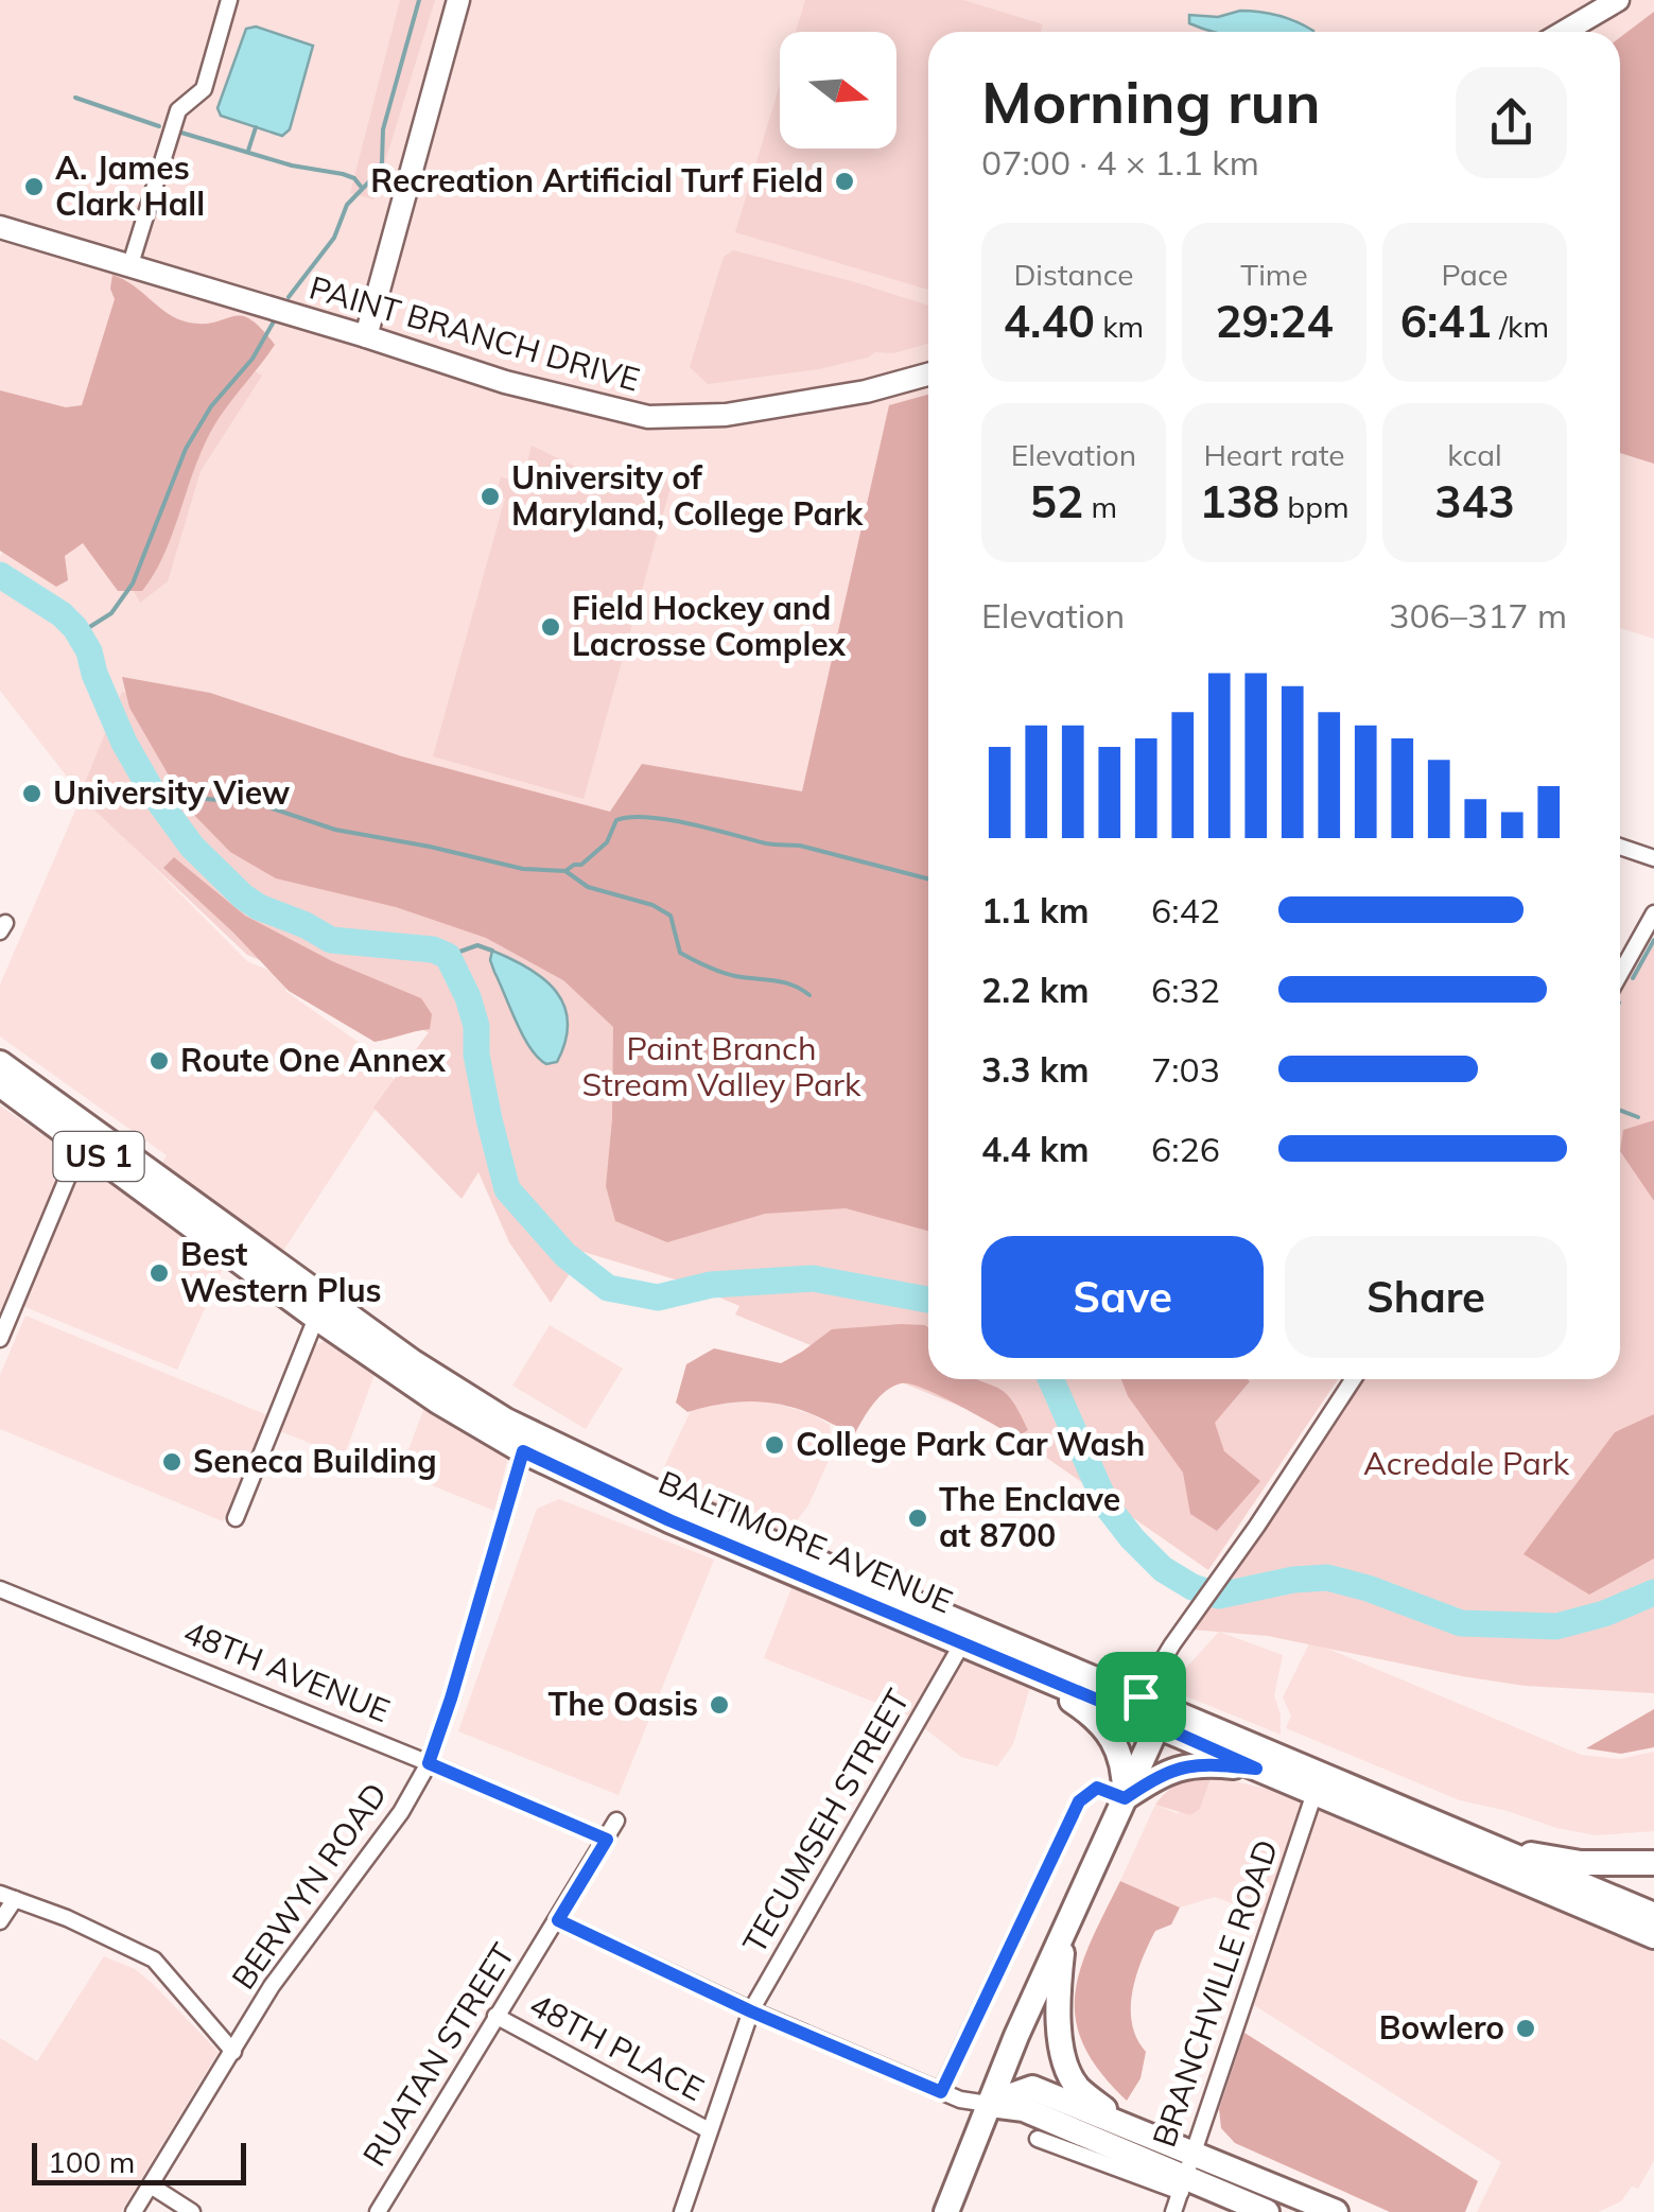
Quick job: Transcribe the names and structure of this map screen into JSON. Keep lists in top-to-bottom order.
{
  "streets": {
    "main road": ["US 1", "BALTIMORE AVENUE"],
    "street": [
      "PAINT BRANCH DRIVE",
      "48TH AVENUE",
      "TECUMSEH STREET",
      "BERWYN ROAD",
      "BRANCHVILLE ROAD",
      "48TH PLACE",
      "RUATAN STREET"
    ]
  },
  "crossings": [
    ["BALTIMORE AVENUE", "TECUMSEH STREET"],
    ["BALTIMORE AVENUE", "BERWYN ROAD"],
    ["BALTIMORE AVENUE", "BRANCHVILLE ROAD"],
    ["48TH AVENUE", "BERWYN ROAD"],
    ["48TH AVENUE", "RUATAN STREET"],
    ["TECUMSEH STREET", "48TH PLACE"],
    ["48TH PLACE", "RUATAN STREET"]
  ],
  "parks": ["Paint Branch Stream Valley Park", "Acredale Park"],
  "places": [
    "Recreation Artificial Turf Field",
    "A. James Clark Hall",
    "University of Maryland, College Park",
    "Field Hockey and Lacrosse Complex",
    "University View",
    "Route One Annex",
    "Best Western Plus",
    "College Park Car Wash",
    "Seneca Building",
    "The Enclave at 8700",
    "The Oasis",
    "Bowlero"
  ],
  "scale_bar": "100 m",
  "north": "right",
  "page": {
    "heading": ["Morning run", "07:00 · 4 × 1.1 km"],
    "stats": [
      ["Distance", "4.40 km"],
      ["Time", "29:24"],
      ["Pace", "6:41 /km"],
      ["Elevation", "52 m"],
      ["Heart rate", "138 bpm"],
      ["kcal", "343"]
    ],
    "chart": ["Elevation", "306–317 m"],
    "list": [
      {
        "name": "1.1 km",
        "note": "6:42"
      },
      {
        "name": "2.2 km",
        "note": "6:32"
      },
      {
        "name": "3.3 km",
        "note": "7:03"
      },
      {
        "name": "4.4 km",
        "note": "6:26"
      }
    ],
    "buttons": ["Save", "Share"],
    "scale": "100 m"
  }
}
